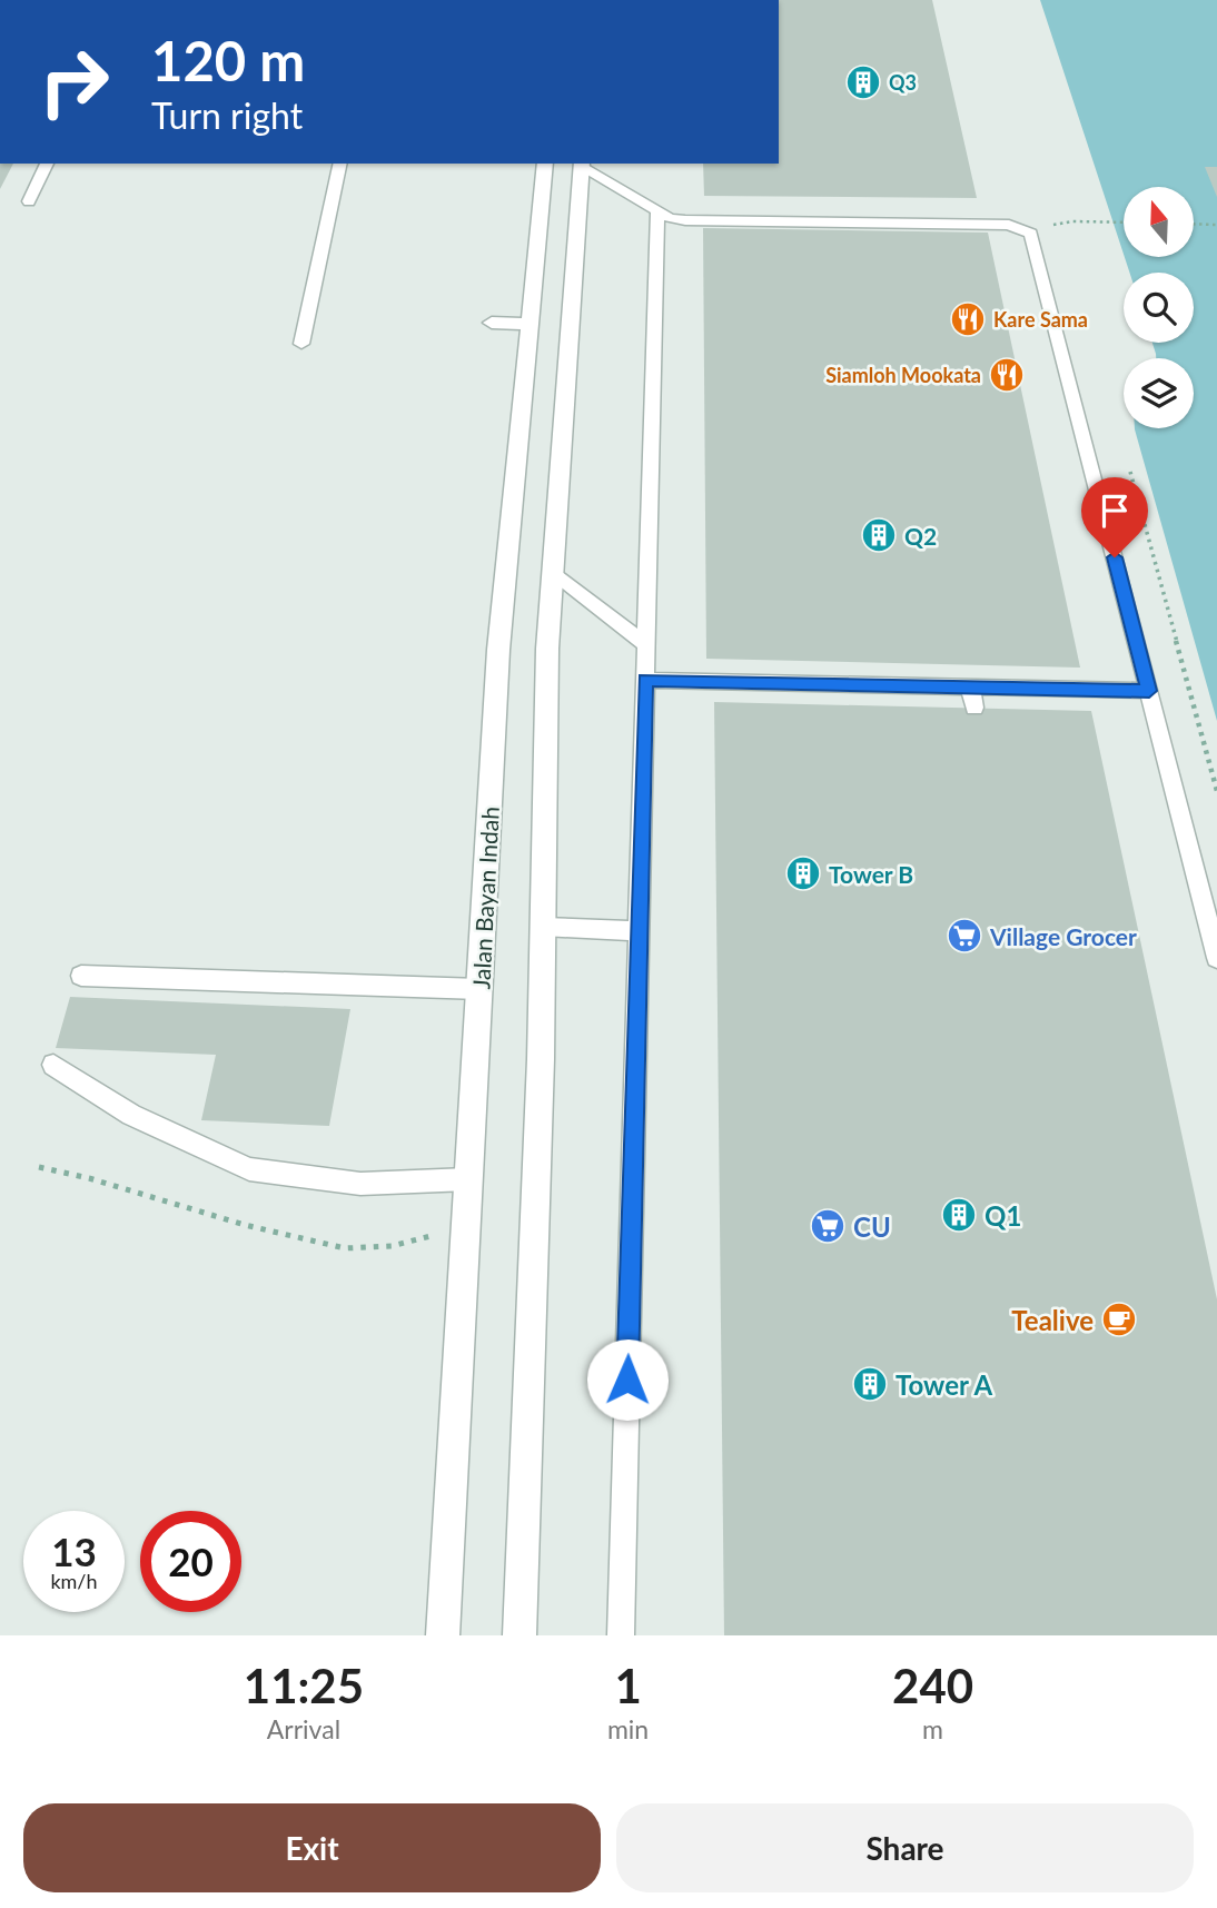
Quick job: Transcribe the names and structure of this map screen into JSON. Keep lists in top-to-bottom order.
{
  "streets": {
    "street": ["Jalan Bayan Indah"]
  },
  "places": {
    "building": [
      "Q3",
      "Q2",
      "Tower B",
      "Q1",
      "Tower A"
    ],
    "restaurant": ["Kare Sama", "Siamloh Mookata"],
    "supermarket": ["Village Grocer", "CU"],
    "cafe": ["Tealive"]
  },
  "north": "top",
  "page": {
    "turn": ["120 m", "Turn right"],
    "speed": "13 km/h",
    "limit": "20",
    "eta": [
      "11:25",
      "Arrival",
      "1",
      "min",
      "240",
      "m"
    ],
    "buttons": ["Exit", "Share"]
  }
}
